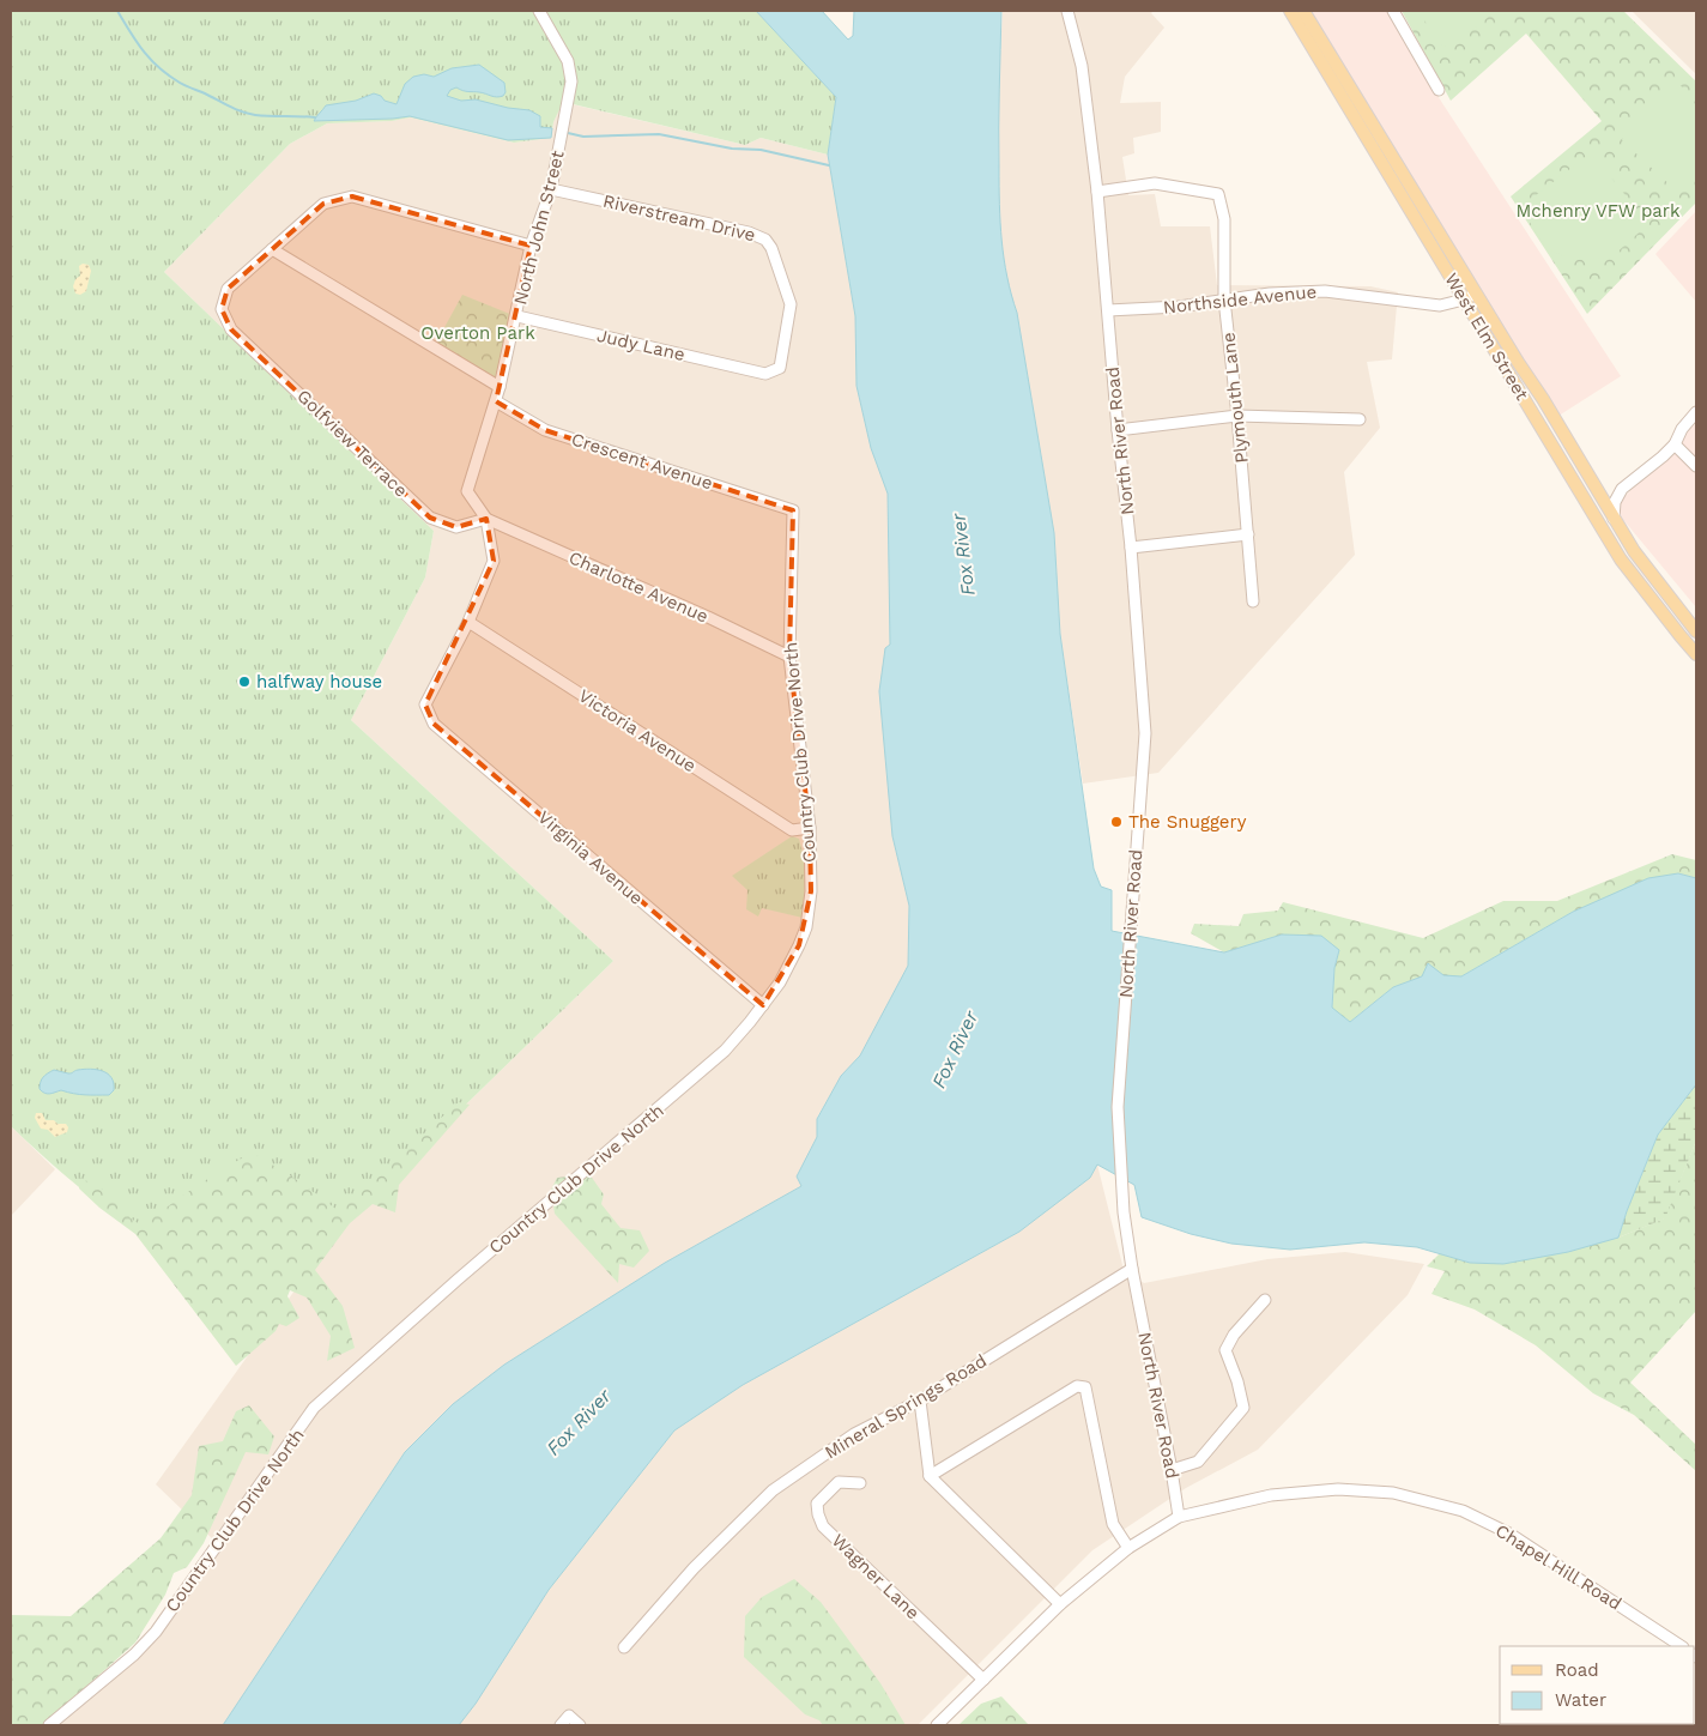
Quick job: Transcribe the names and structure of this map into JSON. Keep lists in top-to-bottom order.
{
  "streets": {
    "main road": ["West Elm Street"],
    "street": [
      "Riverstream Drive",
      "North John Street",
      "Northside Avenue",
      "Judy Lane",
      "Plymouth Lane",
      "North River Road",
      "Golfview Terrace",
      "Crescent Avenue",
      "Charlotte Avenue",
      "Victoria Avenue",
      "Country Club Drive North",
      "Virginia Avenue",
      "Mineral Springs Road",
      "Chapel Hill Road",
      "Wagner Lane"
    ]
  },
  "crossings": [
    ["Riverstream Drive", "North John Street"],
    ["Riverstream Drive", "Judy Lane"],
    ["North John Street", "Judy Lane"],
    ["North John Street", "Golfview Terrace"],
    ["North John Street", "Crescent Avenue"],
    ["North John Street", "Charlotte Avenue"],
    ["North John Street", "Victoria Avenue"],
    ["North John Street", "Virginia Avenue"],
    ["Northside Avenue", "West Elm Street"],
    ["Northside Avenue", "Plymouth Lane"],
    ["Northside Avenue", "North River Road"],
    ["Plymouth Lane", "North River Road"],
    ["North River Road", "Mineral Springs Road"],
    ["North River Road", "Chapel Hill Road"],
    ["Golfview Terrace", "Charlotte Avenue"],
    ["Crescent Avenue", "Country Club Drive North"],
    ["Charlotte Avenue", "Country Club Drive North"],
    ["Victoria Avenue", "Country Club Drive North"],
    ["Country Club Drive North", "Virginia Avenue"]
  ],
  "water": ["Fox River"],
  "parks": ["Mchenry VFW park", "Overton Park"],
  "places": ["halfway house", "The Snuggery"],
  "legend": ["Road", "Water"]
}
